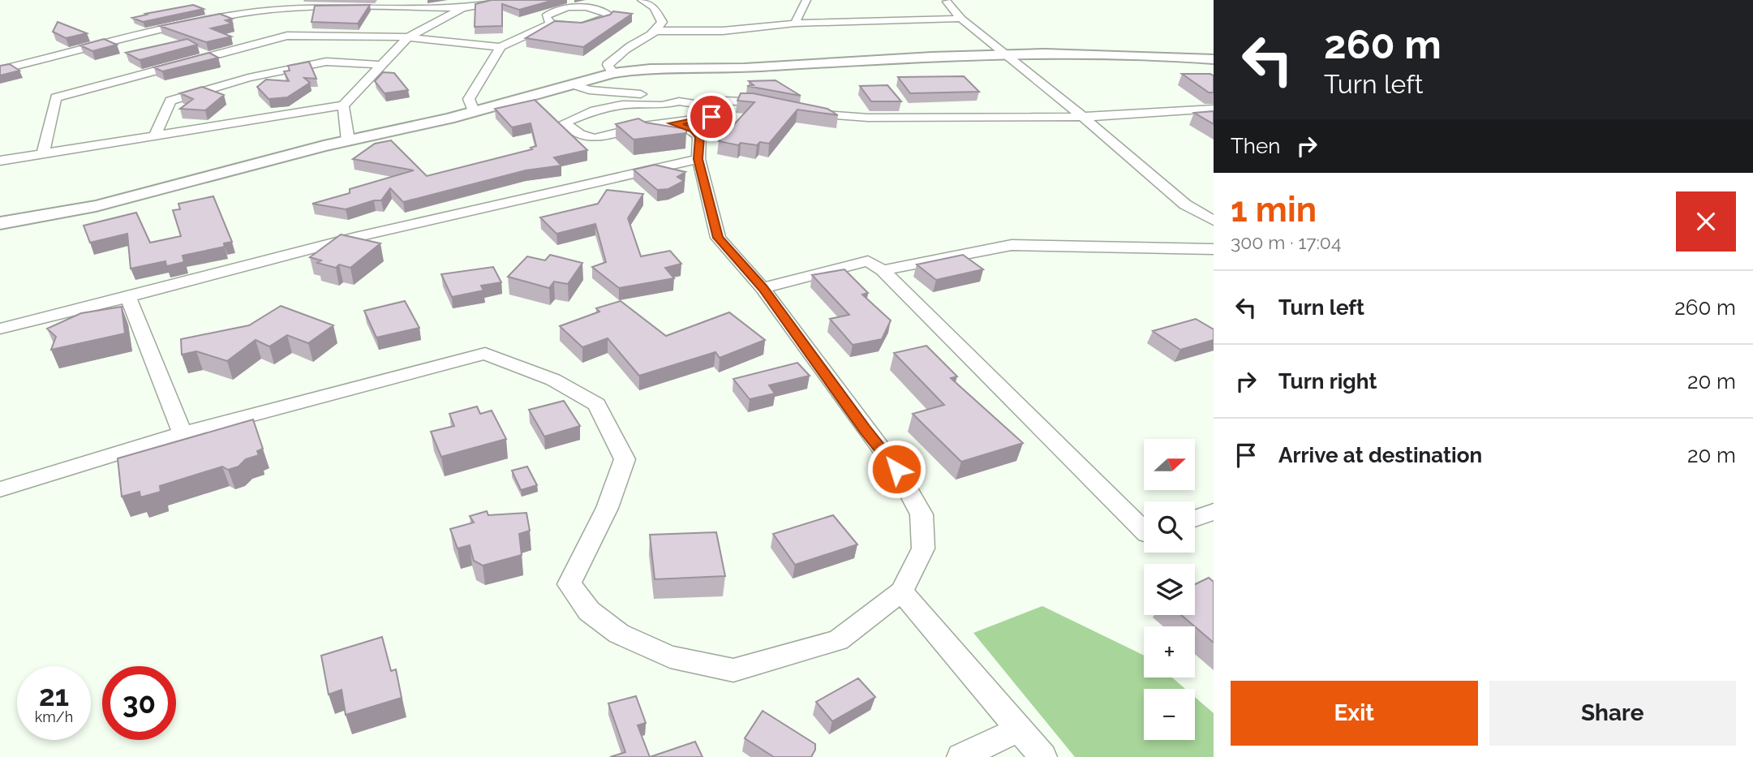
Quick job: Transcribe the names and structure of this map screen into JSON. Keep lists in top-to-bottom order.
{
  "north": "right",
  "page": {
    "turn": ["260 m", "Turn left"],
    "then": "Then",
    "heading": ["1 min", "300 m · 17:04"],
    "list": [
      {
        "name": "Turn left",
        "value": "260 m"
      },
      {
        "name": "Turn right",
        "value": "20 m"
      },
      {
        "name": "Arrive at destination",
        "value": "20 m"
      }
    ],
    "map_buttons": ["+", "−"],
    "speed": "21 km/h",
    "limit": "30",
    "buttons": ["Exit", "Share"]
  }
}
